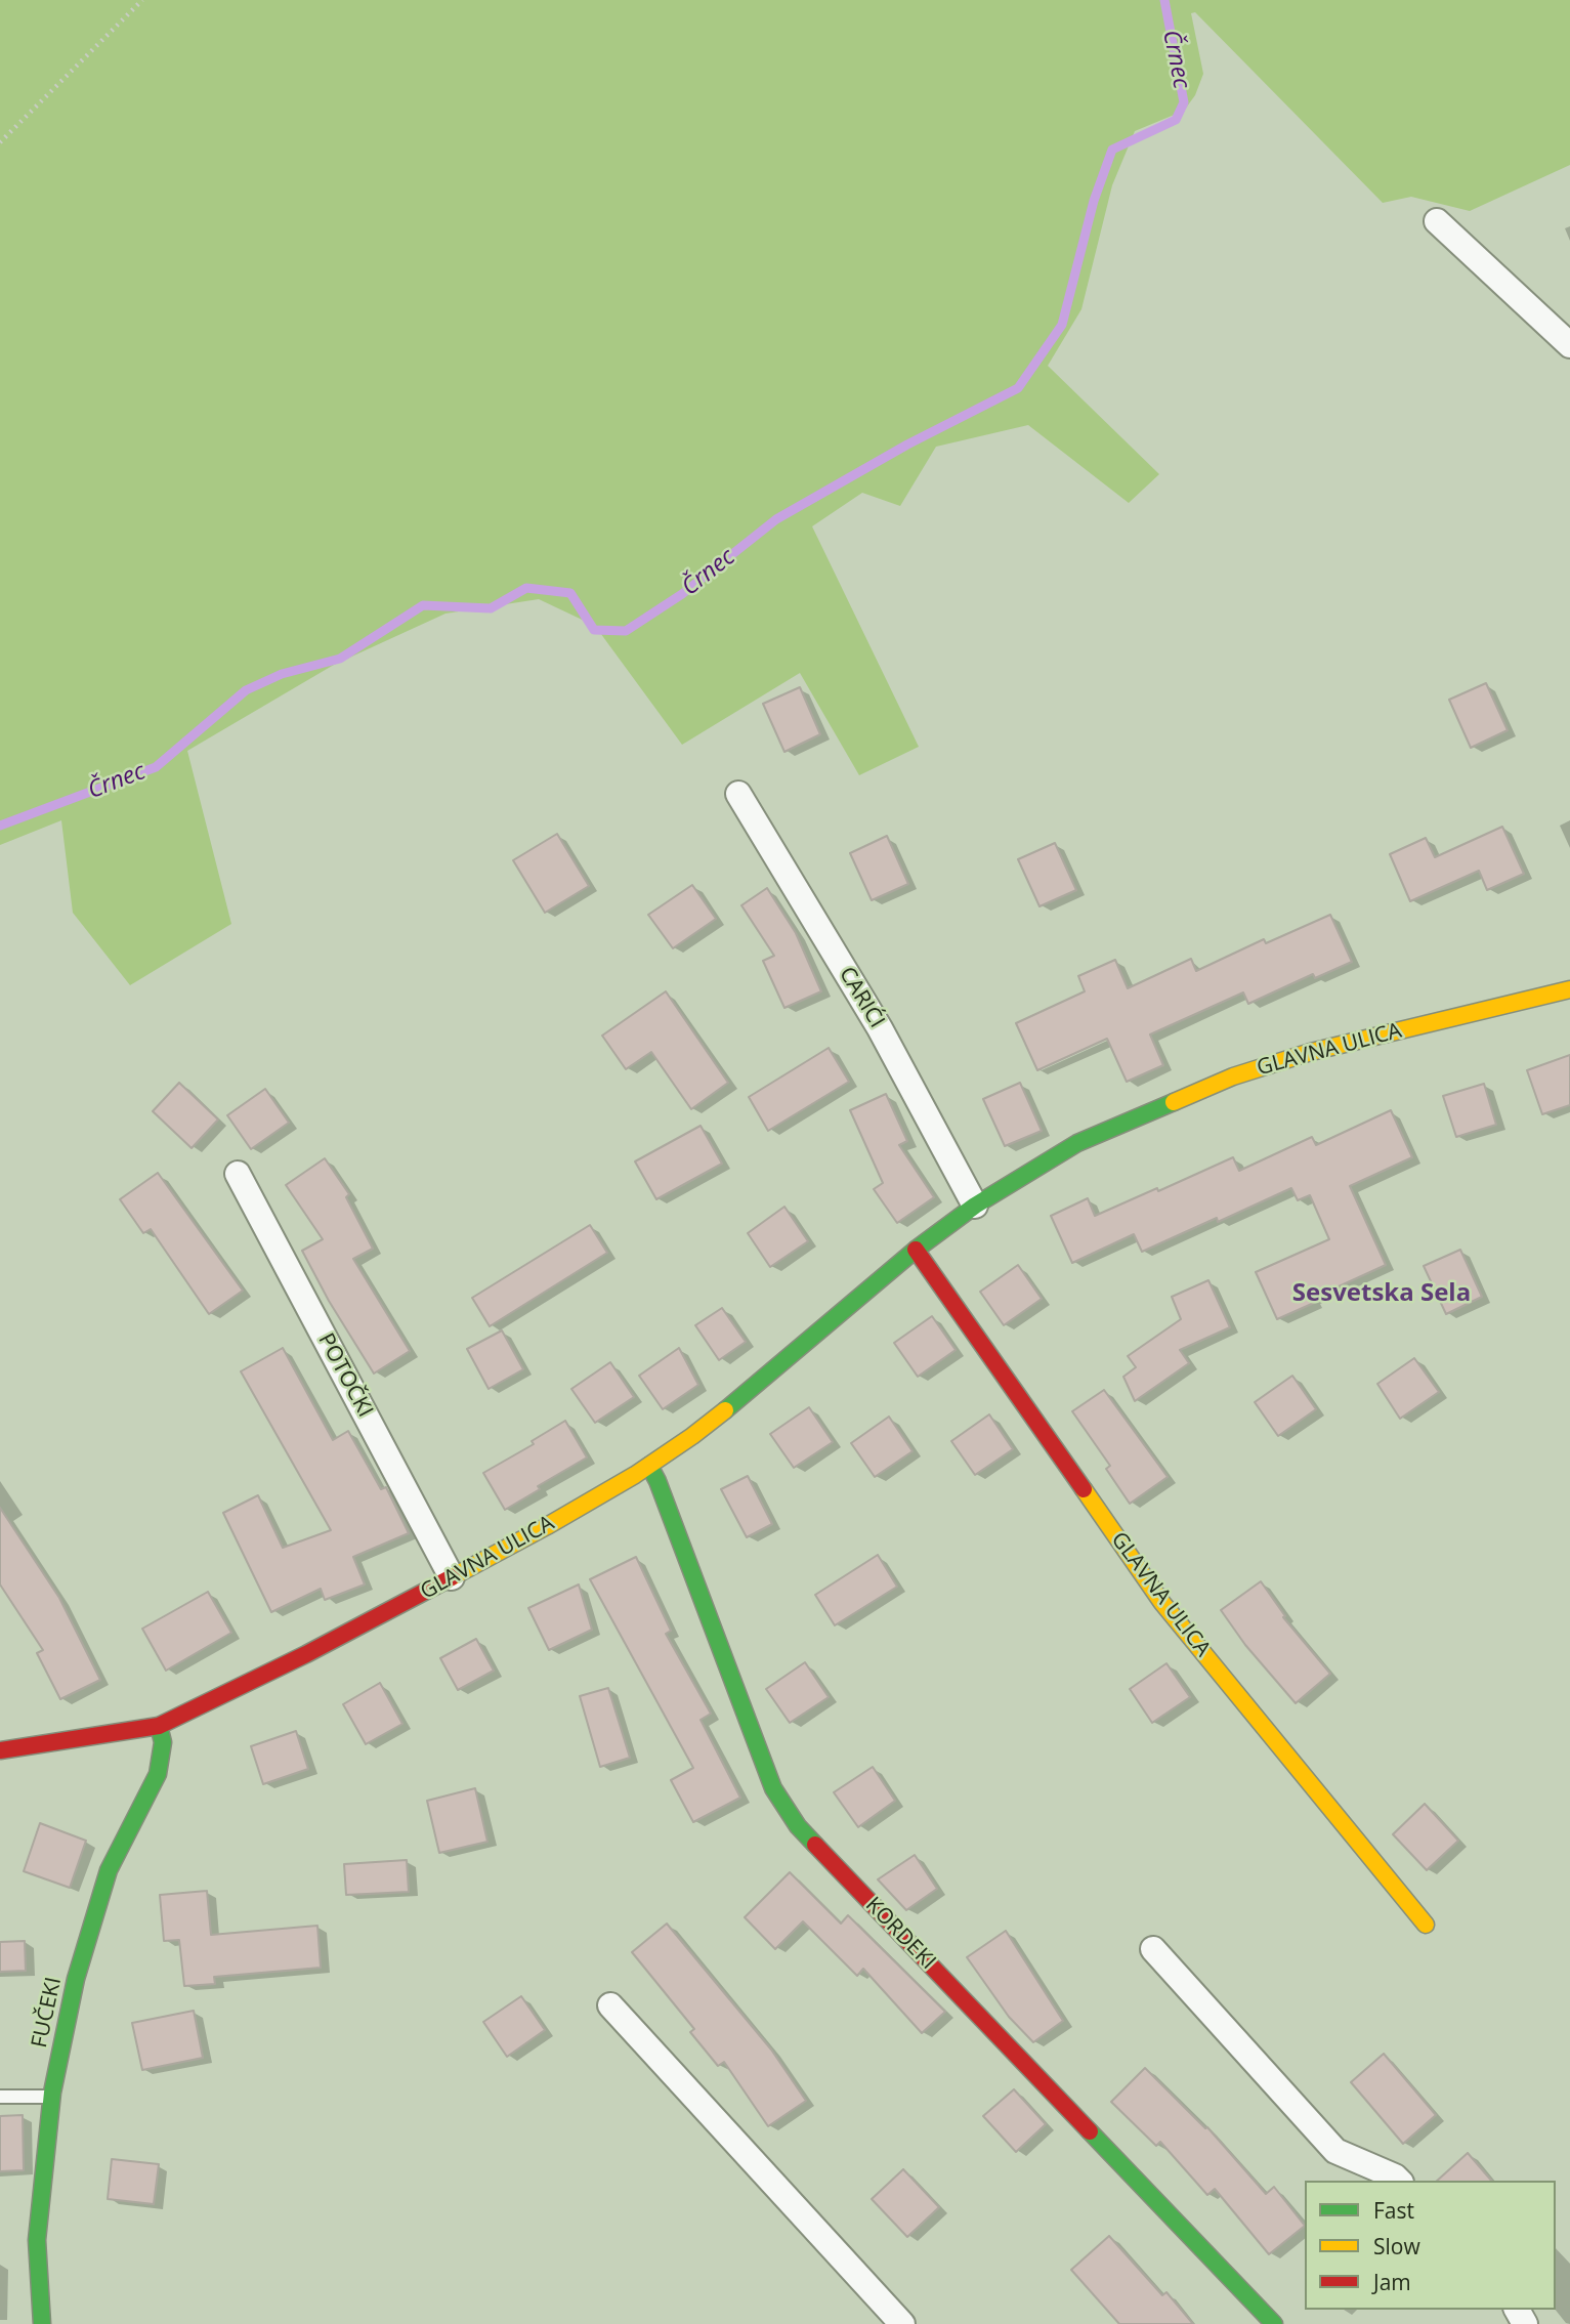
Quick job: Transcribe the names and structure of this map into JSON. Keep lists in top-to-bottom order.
{
  "streets": {
    "street": [
      "CARIĆI",
      "GLAVNA ULICA",
      "POTOČKI",
      "KORDEKI",
      "FUČEKI"
    ]
  },
  "crossings": [
    ["CARIĆI", "GLAVNA ULICA"],
    ["GLAVNA ULICA", "POTOČKI"],
    ["GLAVNA ULICA", "KORDEKI"],
    ["GLAVNA ULICA", "FUČEKI"]
  ],
  "districts": ["Sesvetska Sela"],
  "water": ["Črnec"],
  "legend": ["Fast", "Slow", "Jam"]
}
